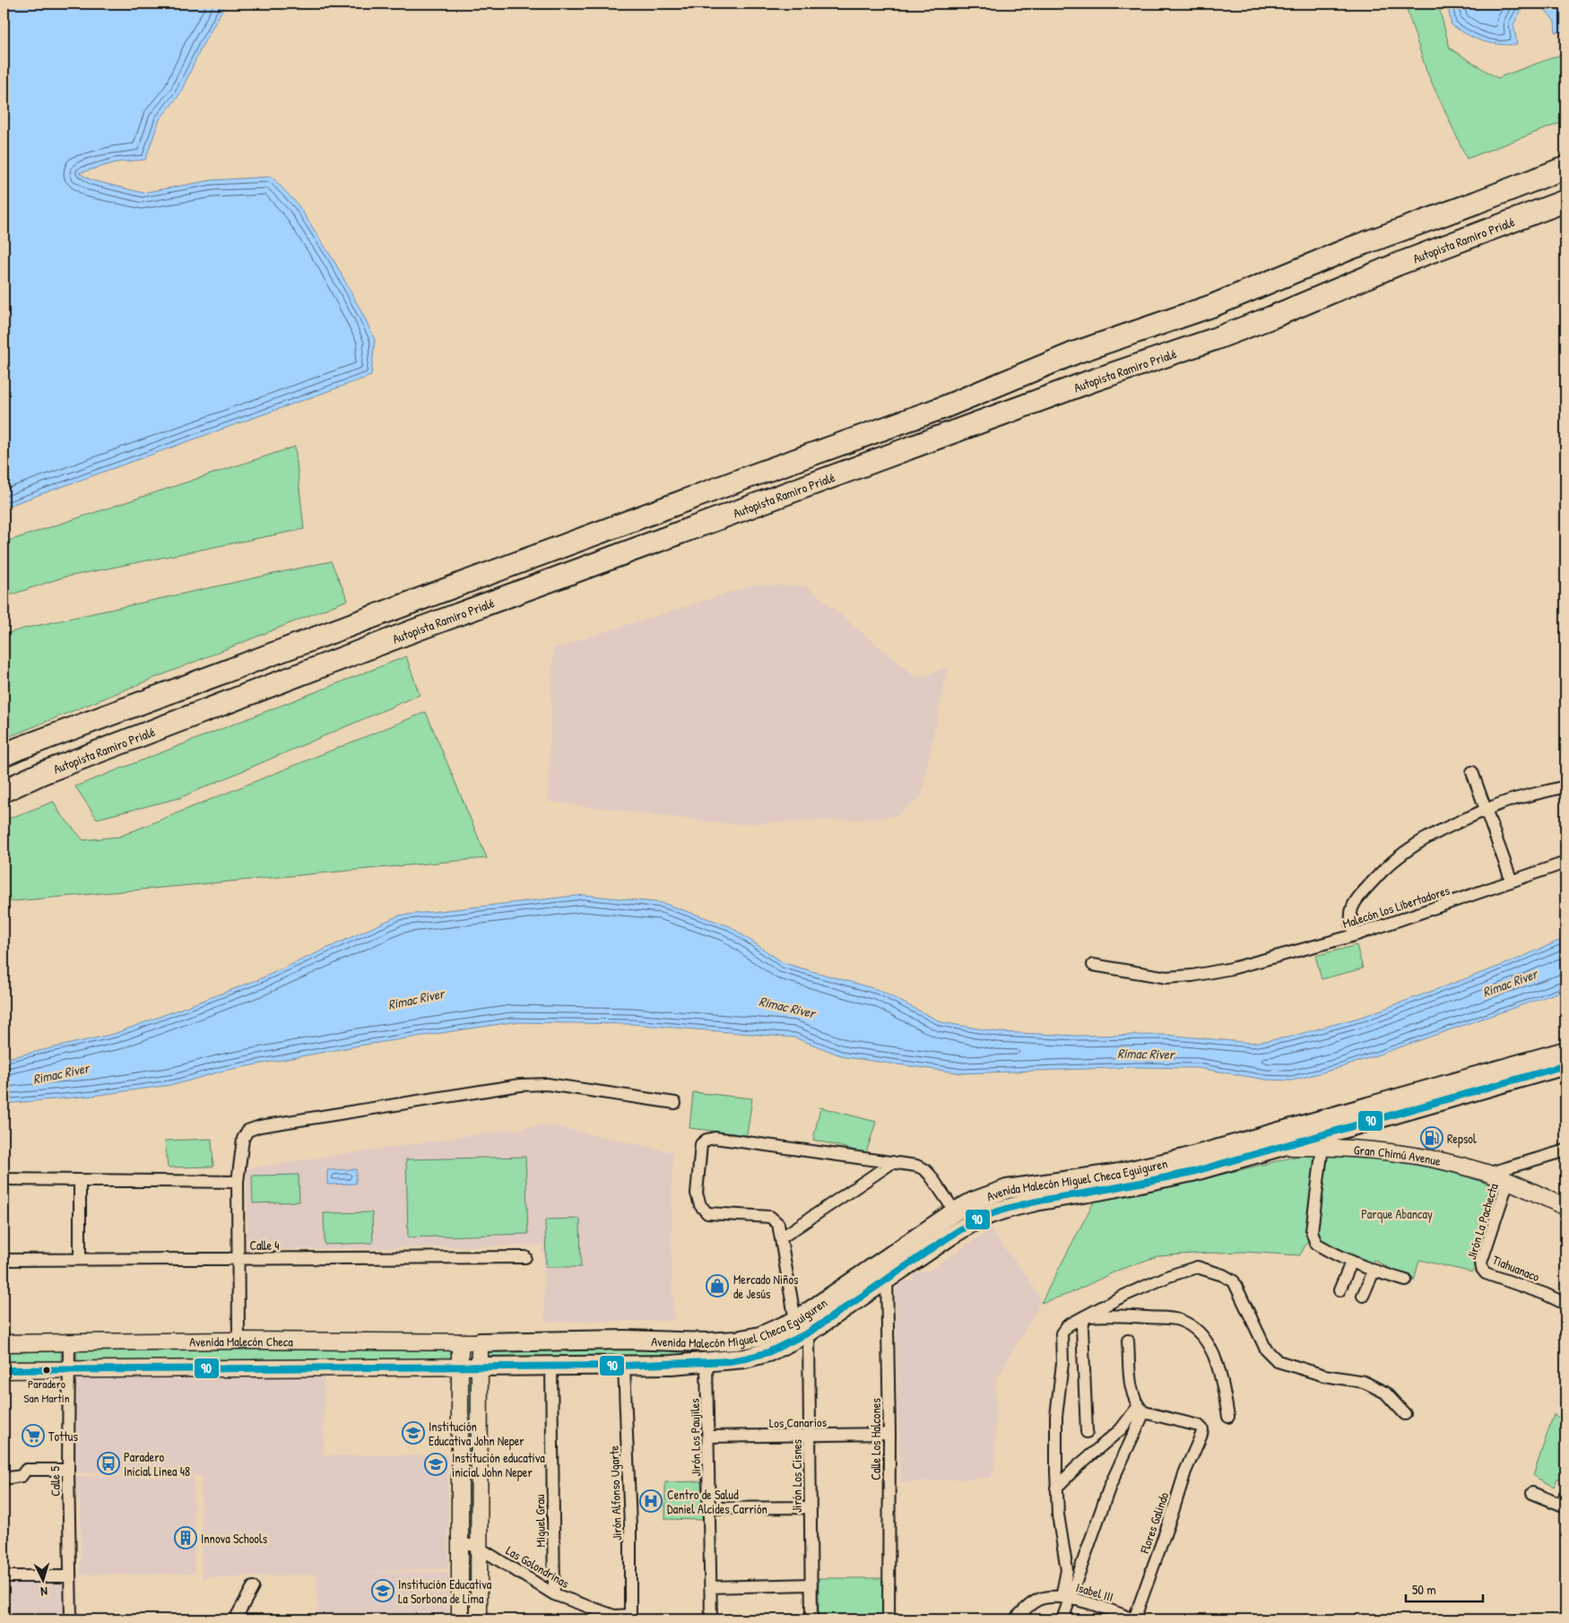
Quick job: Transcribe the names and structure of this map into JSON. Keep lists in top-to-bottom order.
{
  "streets": {
    "highway": ["Autopista Ramiro Prialé"],
    "main road": ["Gran Chimú Avenue", "Avenida Malecón Miguel Checa Eguiguren", "Avenida Malecón Checa"],
    "street": [
      "Malecón los Libertadores",
      "Jirón La Pachecta",
      "Calle 4",
      "Tiahuanaco",
      "Los Canarios",
      "Jirón Los Paujiles",
      "Calle Los Halcones",
      "Jirón Los Cisnes",
      "Calle 5",
      "Jirón Alfonso Ugarte",
      "Miguel Grau",
      "Flores Galindo",
      "Las Golondrinas",
      "Isabel III"
    ]
  },
  "crossings": [
    ["Gran Chimú Avenue", "Avenida Malecón Miguel Checa Eguiguren"],
    ["Gran Chimú Avenue", "Jirón La Pachecta"],
    ["Avenida Malecón Miguel Checa Eguiguren", "Avenida Malecón Checa"],
    ["Avenida Malecón Miguel Checa Eguiguren", "Jirón Los Paujiles"],
    ["Avenida Malecón Miguel Checa Eguiguren", "Calle Los Halcones"],
    ["Avenida Malecón Miguel Checa Eguiguren", "Jirón Los Cisnes"],
    ["Avenida Malecón Miguel Checa Eguiguren", "Jirón Alfonso Ugarte"],
    ["Avenida Malecón Miguel Checa Eguiguren", "Miguel Grau"],
    ["Jirón La Pachecta", "Tiahuanaco"],
    ["Avenida Malecón Checa", "Calle 5"],
    ["Los Canarios", "Jirón Los Paujiles"],
    ["Los Canarios", "Calle Los Halcones"],
    ["Los Canarios", "Jirón Los Cisnes"],
    ["Jirón Alfonso Ugarte", "Las Golondrinas"],
    ["Miguel Grau", "Las Golondrinas"],
    ["Flores Galindo", "Isabel III"]
  ],
  "water": ["Rimac River"],
  "parks": ["Parque Abancay"],
  "places": {
    "fuel station": ["Repsol"],
    "shop": ["Mercado Niños de Jesús"],
    "other": ["Paradero San Martín"],
    "school or university": ["Institución Educativa John Neper", "Institución educativa inicial John Neper", "Institución Educativa La Sorbona de Lima"],
    "supermarket": ["Tottus"],
    "bus stop": ["Paradero Inicial Linea 48"],
    "hospital": ["Centro de Salud Daniel Alcides Carrión"],
    "building": ["Innova Schools"]
  },
  "lines": ["transit line 90"],
  "scale_bar": "50 m",
  "north": "bottom"
}
